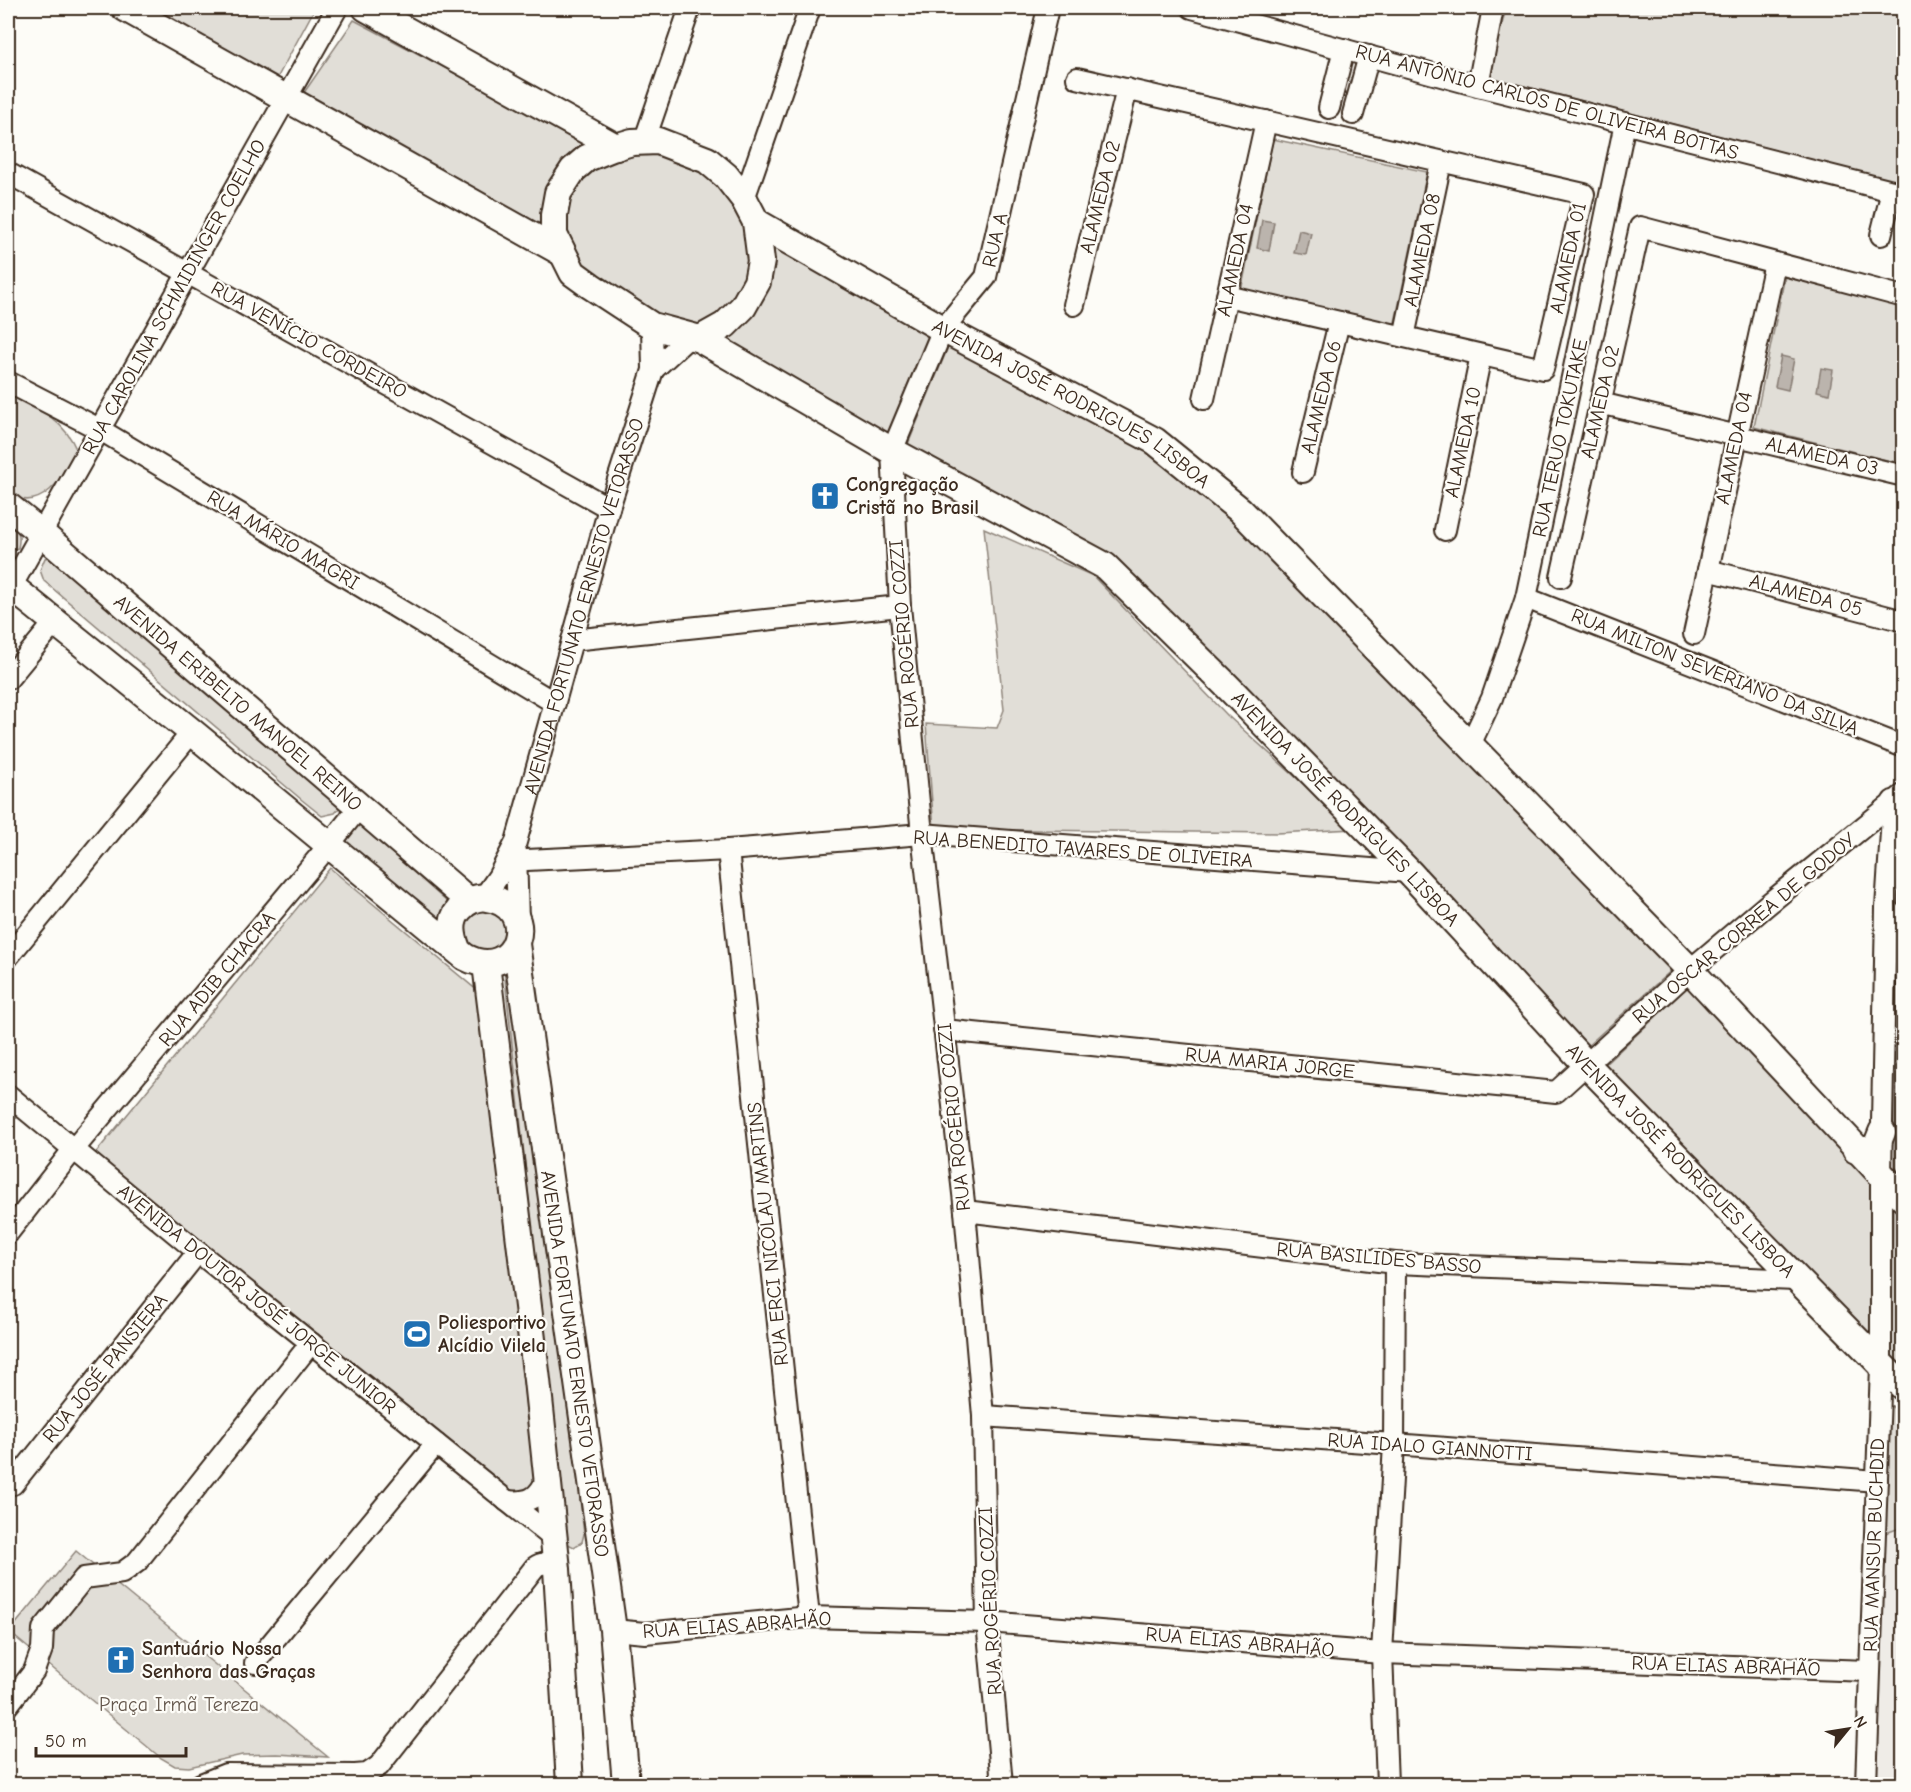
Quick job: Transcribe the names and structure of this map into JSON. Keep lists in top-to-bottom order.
{
  "streets": {
    "main road": ["AVENIDA JOSÉ RODRIGUES LISBOA", "AVENIDA FORTUNATO ERNESTO VETORASSO", "AVENIDA ERIBELTO MANOEL REINO"],
    "street": [
      "RUA ANTÔNIO CARLOS DE OLIVEIRA BOTTAS",
      "ALAMEDA 02",
      "RUA A",
      "ALAMEDA 08",
      "ALAMEDA 01",
      "ALAMEDA 04",
      "RUA CAROLINA SCHMIDINGER COELHO",
      "RUA VENÍCIO CORDEIRO",
      "ALAMEDA 06",
      "RUA TERUO TOKUTAKE",
      "ALAMEDA 10",
      "ALAMEDA 03",
      "RUA MÁRIO MAGRI",
      "ALAMEDA 05",
      "RUA ROGÉRIO COZZI",
      "RUA MILTON SEVERIANO DA SILVA",
      "RUA BENEDITO TAVARES DE OLIVEIRA",
      "RUA OSCAR CORREA DE GODOY",
      "RUA ADIB CHACRA",
      "RUA MARIA JORGE",
      "RUA ERCI NICOLAU MARTINS",
      "RUA BASILIDES BASSO",
      "AVENIDA DOUTOR JOSÉ JORGE JUNIOR",
      "RUA JOSÉ PANSIERA",
      "RUA IDALO GIANNOTTI",
      "RUA MANSUR BUCHDID",
      "RUA ELIAS ABRAHÃO"
    ]
  },
  "crossings": [
    ["RUA ANTÔNIO CARLOS DE OLIVEIRA BOTTAS", "RUA TERUO TOKUTAKE"],
    ["ALAMEDA 02", "ALAMEDA 01"],
    ["ALAMEDA 02", "ALAMEDA 04"],
    ["ALAMEDA 02", "ALAMEDA 03"],
    ["RUA A", "AVENIDA JOSÉ RODRIGUES LISBOA"],
    ["RUA A", "RUA ROGÉRIO COZZI"],
    ["ALAMEDA 08", "ALAMEDA 01"],
    ["ALAMEDA 01", "ALAMEDA 04"],
    ["ALAMEDA 01", "ALAMEDA 06"],
    ["ALAMEDA 01", "ALAMEDA 10"],
    ["ALAMEDA 04", "ALAMEDA 03"],
    ["ALAMEDA 04", "ALAMEDA 05"],
    ["RUA CAROLINA SCHMIDINGER COELHO", "RUA VENÍCIO CORDEIRO"],
    ["RUA CAROLINA SCHMIDINGER COELHO", "RUA MÁRIO MAGRI"],
    ["RUA CAROLINA SCHMIDINGER COELHO", "AVENIDA ERIBELTO MANOEL REINO"],
    ["RUA VENÍCIO CORDEIRO", "AVENIDA FORTUNATO ERNESTO VETORASSO"],
    ["AVENIDA JOSÉ RODRIGUES LISBOA", "RUA TERUO TOKUTAKE"],
    ["AVENIDA JOSÉ RODRIGUES LISBOA", "AVENIDA FORTUNATO ERNESTO VETORASSO"],
    ["AVENIDA JOSÉ RODRIGUES LISBOA", "RUA ROGÉRIO COZZI"],
    ["AVENIDA JOSÉ RODRIGUES LISBOA", "RUA BENEDITO TAVARES DE OLIVEIRA"],
    ["AVENIDA JOSÉ RODRIGUES LISBOA", "RUA OSCAR CORREA DE GODOY"],
    ["AVENIDA JOSÉ RODRIGUES LISBOA", "RUA MARIA JORGE"],
    ["AVENIDA JOSÉ RODRIGUES LISBOA", "RUA BASILIDES BASSO"],
    ["AVENIDA JOSÉ RODRIGUES LISBOA", "RUA MANSUR BUCHDID"],
    ["RUA TERUO TOKUTAKE", "RUA MILTON SEVERIANO DA SILVA"],
    ["RUA MÁRIO MAGRI", "AVENIDA FORTUNATO ERNESTO VETORASSO"],
    ["AVENIDA FORTUNATO ERNESTO VETORASSO", "AVENIDA ERIBELTO MANOEL REINO"],
    ["AVENIDA FORTUNATO ERNESTO VETORASSO", "RUA BENEDITO TAVARES DE OLIVEIRA"],
    ["AVENIDA FORTUNATO ERNESTO VETORASSO", "AVENIDA DOUTOR JOSÉ JORGE JUNIOR"],
    ["AVENIDA FORTUNATO ERNESTO VETORASSO", "RUA ELIAS ABRAHÃO"],
    ["RUA ROGÉRIO COZZI", "RUA BENEDITO TAVARES DE OLIVEIRA"],
    ["RUA ROGÉRIO COZZI", "RUA MARIA JORGE"],
    ["RUA ROGÉRIO COZZI", "RUA BASILIDES BASSO"],
    ["RUA ROGÉRIO COZZI", "RUA IDALO GIANNOTTI"],
    ["RUA ROGÉRIO COZZI", "RUA ELIAS ABRAHÃO"],
    ["AVENIDA ERIBELTO MANOEL REINO", "RUA ADIB CHACRA"],
    ["RUA BENEDITO TAVARES DE OLIVEIRA", "RUA ERCI NICOLAU MARTINS"],
    ["RUA OSCAR CORREA DE GODOY", "RUA MARIA JORGE"],
    ["RUA OSCAR CORREA DE GODOY", "RUA MANSUR BUCHDID"],
    ["RUA ADIB CHACRA", "AVENIDA DOUTOR JOSÉ JORGE JUNIOR"],
    ["RUA ERCI NICOLAU MARTINS", "RUA ELIAS ABRAHÃO"],
    ["AVENIDA DOUTOR JOSÉ JORGE JUNIOR", "RUA JOSÉ PANSIERA"],
    ["RUA IDALO GIANNOTTI", "RUA MANSUR BUCHDID"],
    ["RUA MANSUR BUCHDID", "RUA ELIAS ABRAHÃO"]
  ],
  "parks": ["Praça Irmã Tereza"],
  "places": {
    "church": ["Congregação Cristã no Brasil", "Santuário Nossa Senhora das Graças"],
    "sports": ["Poliesportivo Alcídio Vilela"]
  },
  "scale_bar": "50 m",
  "north": "top right"
}
